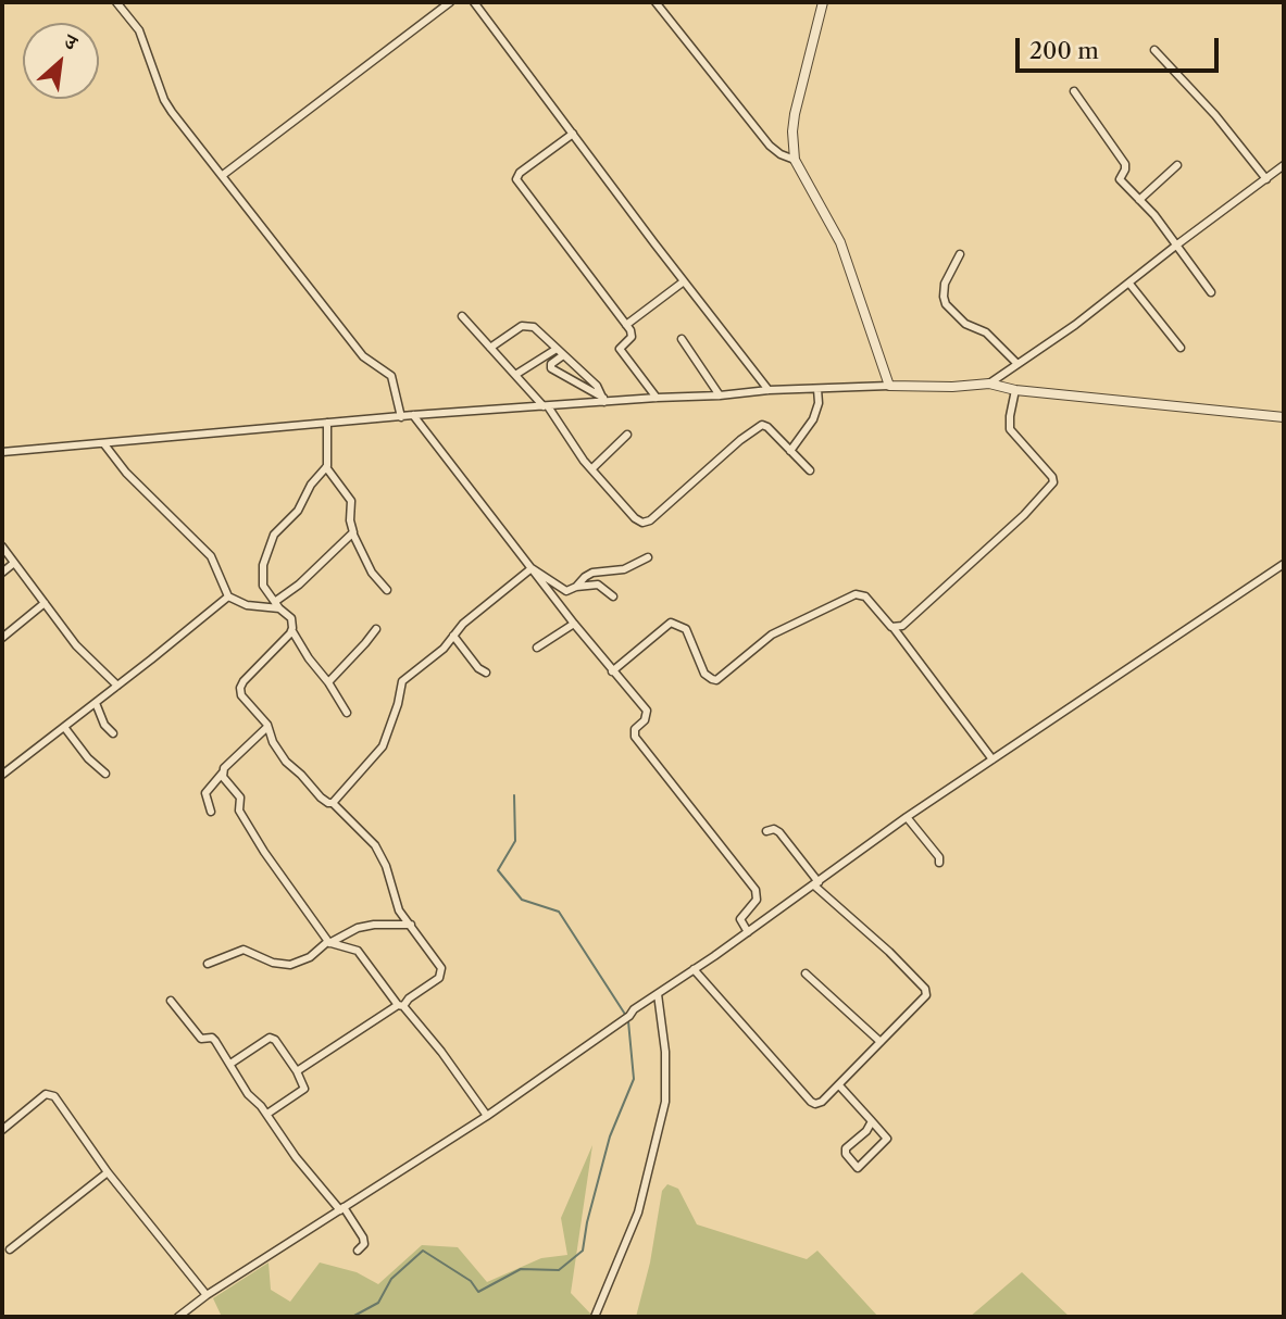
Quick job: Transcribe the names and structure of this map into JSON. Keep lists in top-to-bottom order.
{
  "scale_bar": "200 m",
  "north": "top right"
}
